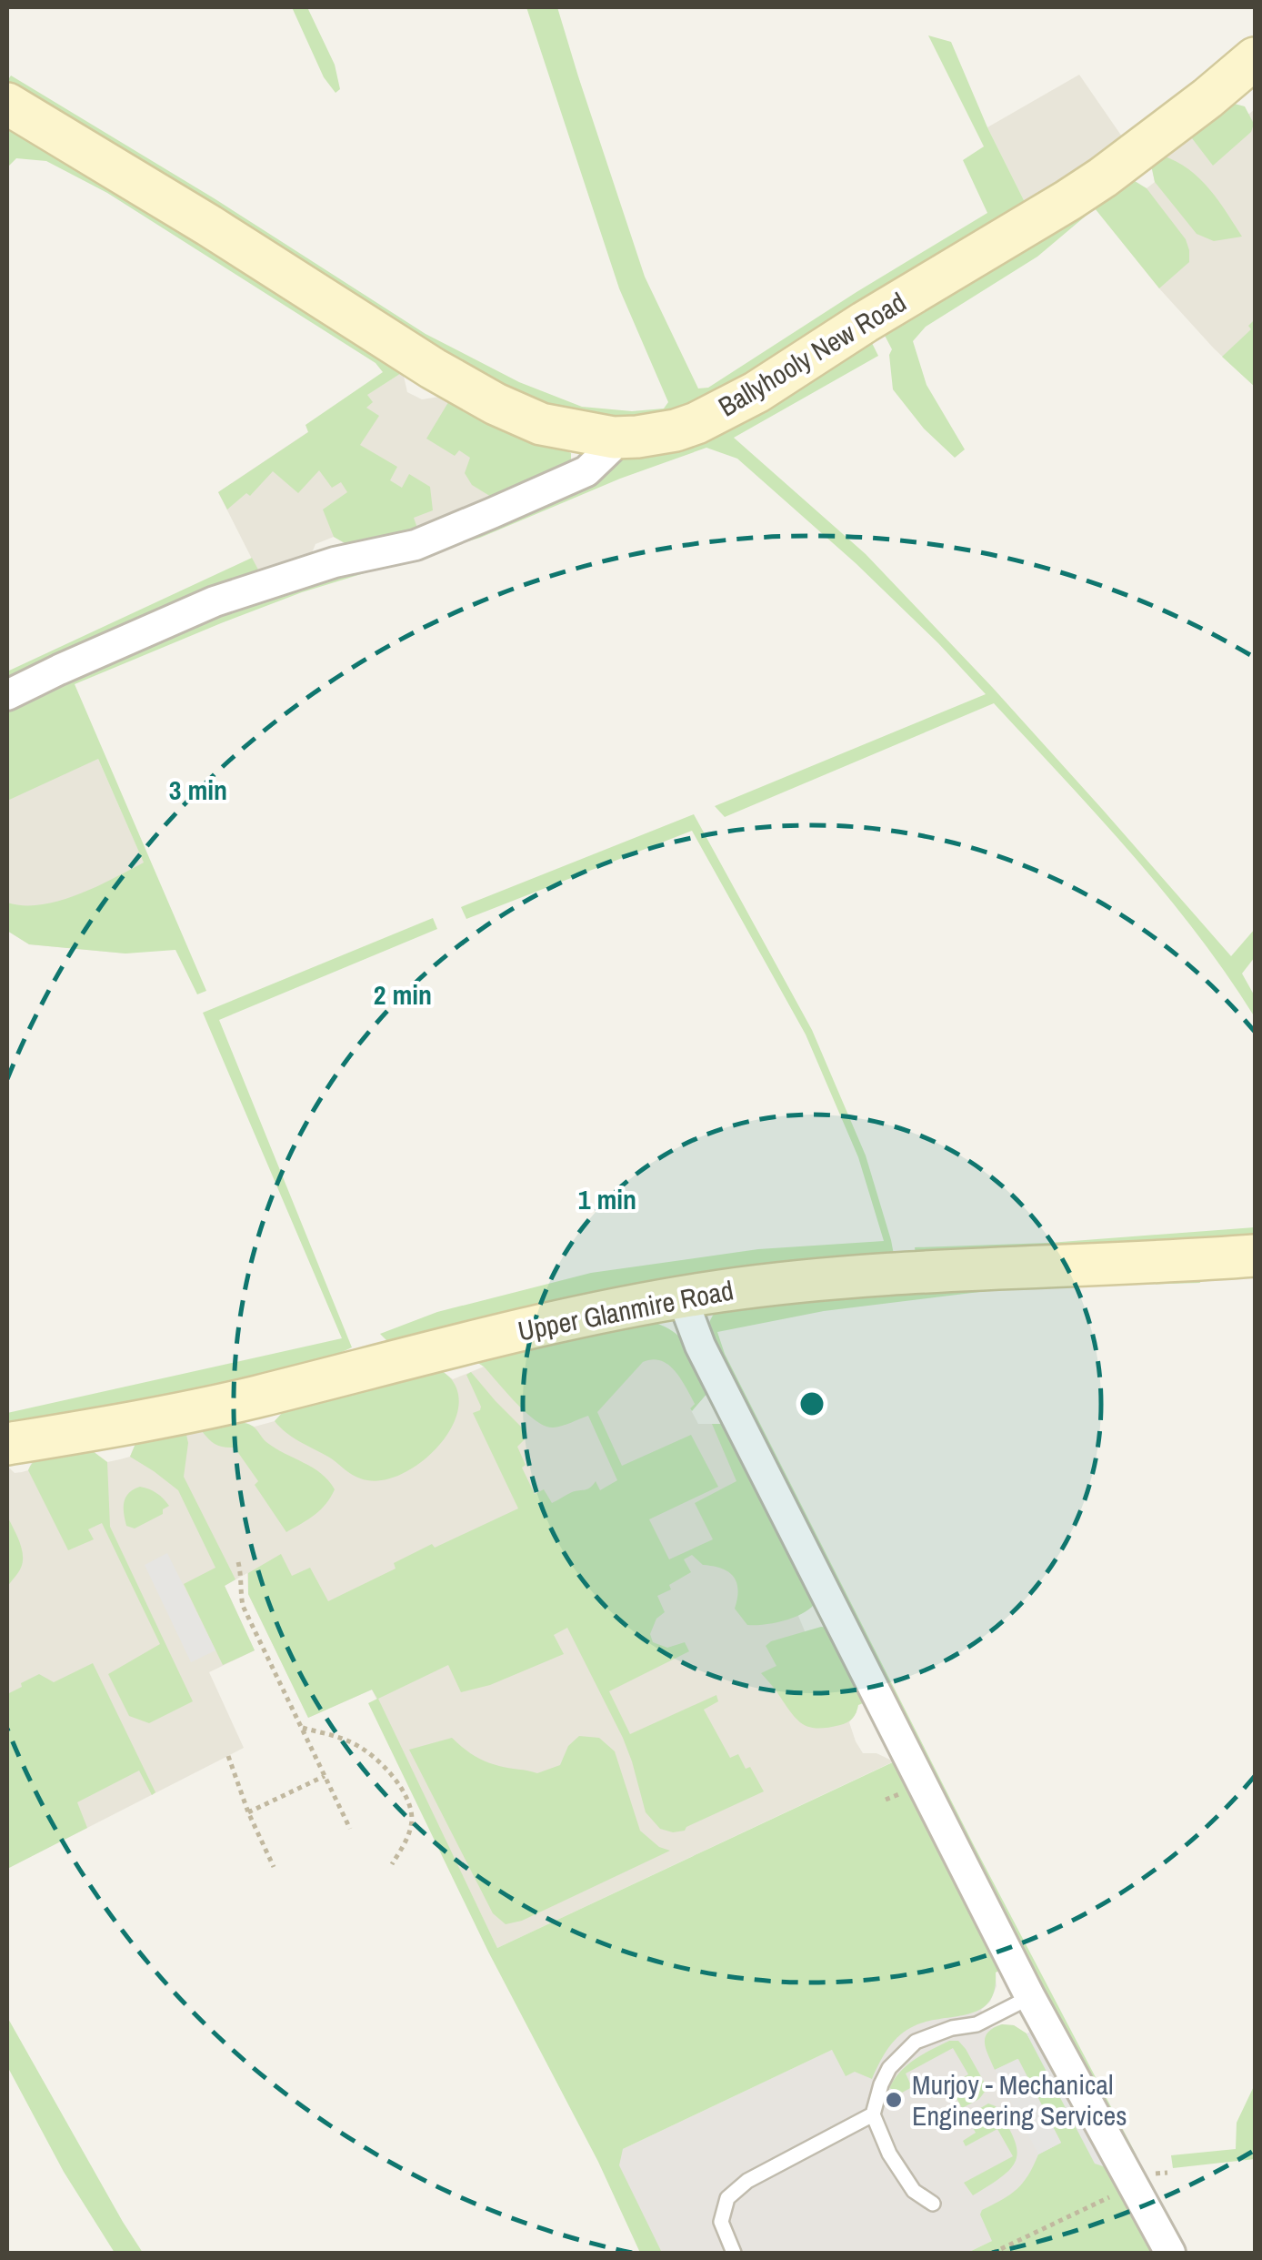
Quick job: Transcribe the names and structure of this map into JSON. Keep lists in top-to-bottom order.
{
  "streets": {
    "main road": ["Ballyhooly New Road", "Upper Glanmire Road"]
  },
  "places": ["Murjoy - Mechanical Engineering Services"],
  "rings": ["3 min", "2 min", "1 min"]
}
